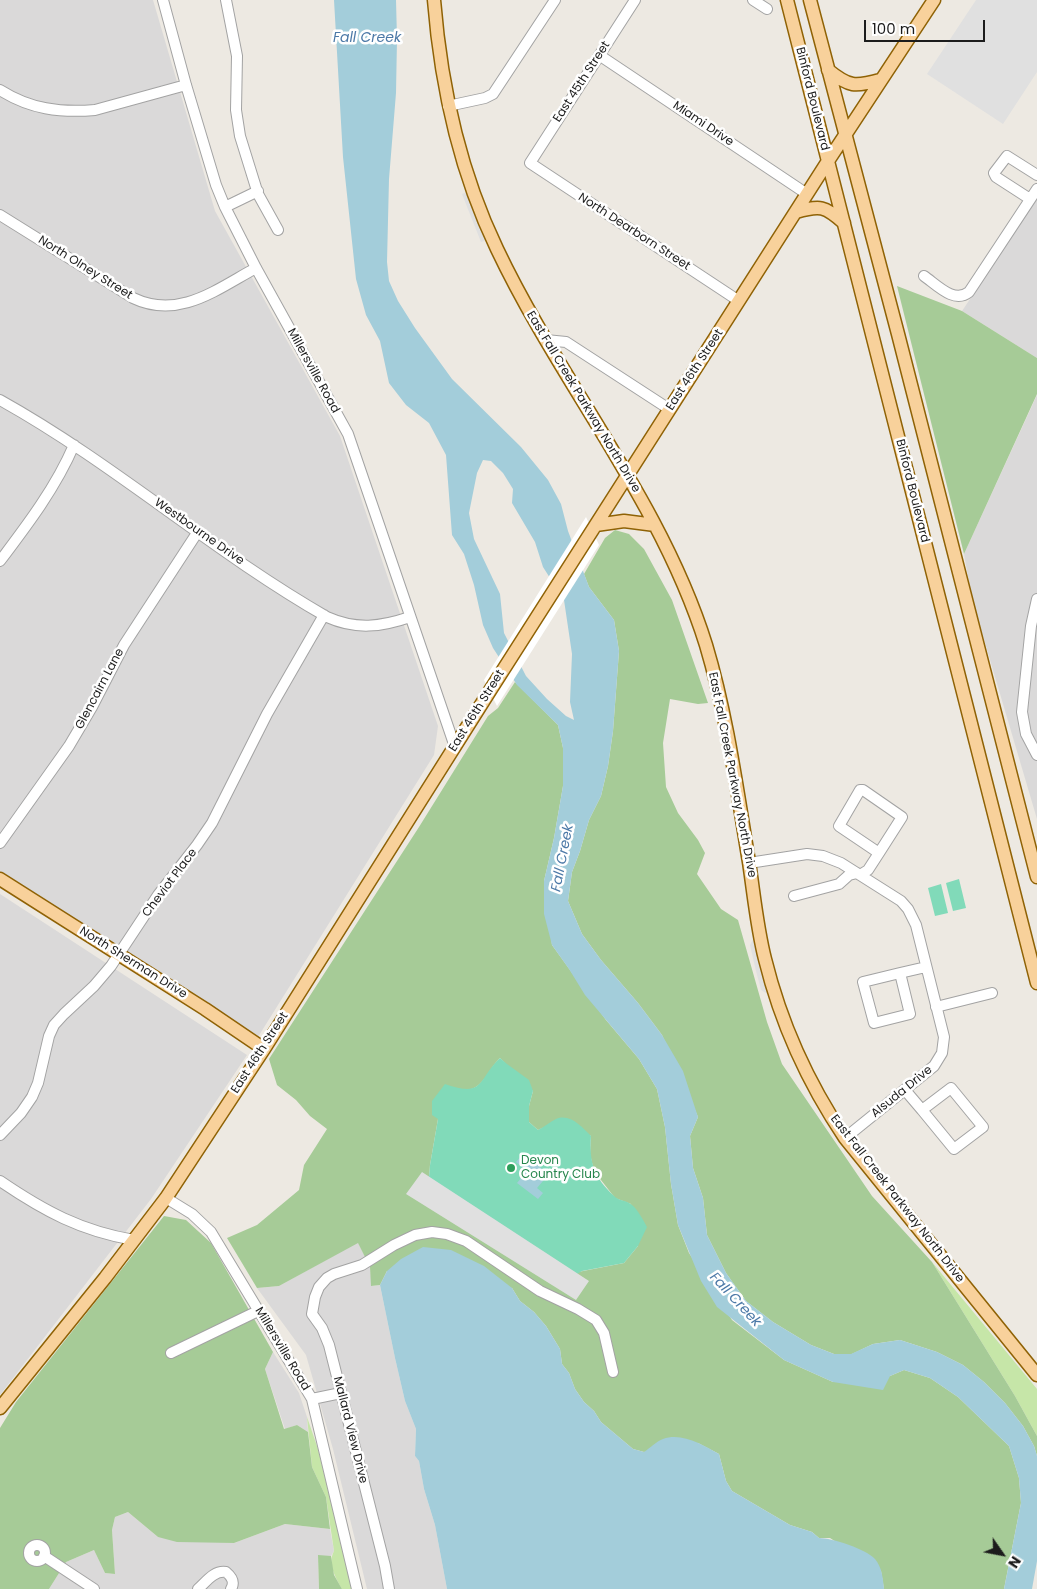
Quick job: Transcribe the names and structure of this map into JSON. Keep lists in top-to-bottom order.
{
  "streets": {
    "main road": [
      "Binford Boulevard",
      "East 46th Street",
      "East Fall Creek Parkway North Drive",
      "North Sherman Drive"
    ],
    "street": [
      "East 45th Street",
      "Miami Drive",
      "North Dearborn Street",
      "North Olney Street",
      "Millersville Road",
      "Westbourne Drive",
      "Glencairn Lane",
      "Cheviot Place",
      "Alsuda Drive",
      "Mallard View Drive"
    ]
  },
  "crossings": [
    ["East 45th Street", "Miami Drive"],
    ["East 45th Street", "North Dearborn Street"],
    ["Binford Boulevard", "East 46th Street"],
    ["Miami Drive", "East 46th Street"],
    ["North Dearborn Street", "East 46th Street"],
    ["North Olney Street", "Millersville Road"],
    ["East 46th Street", "Millersville Road"],
    ["East 46th Street", "East Fall Creek Parkway North Drive"],
    ["East 46th Street", "North Sherman Drive"],
    ["Millersville Road", "Westbourne Drive"],
    ["East Fall Creek Parkway North Drive", "Alsuda Drive"],
    ["Westbourne Drive", "Glencairn Lane"],
    ["Westbourne Drive", "Cheviot Place"],
    ["Cheviot Place", "North Sherman Drive"]
  ],
  "water": ["Fall Creek"],
  "places": ["Devon Country Club"],
  "scale_bar": "100 m",
  "north": "bottom right"
}
